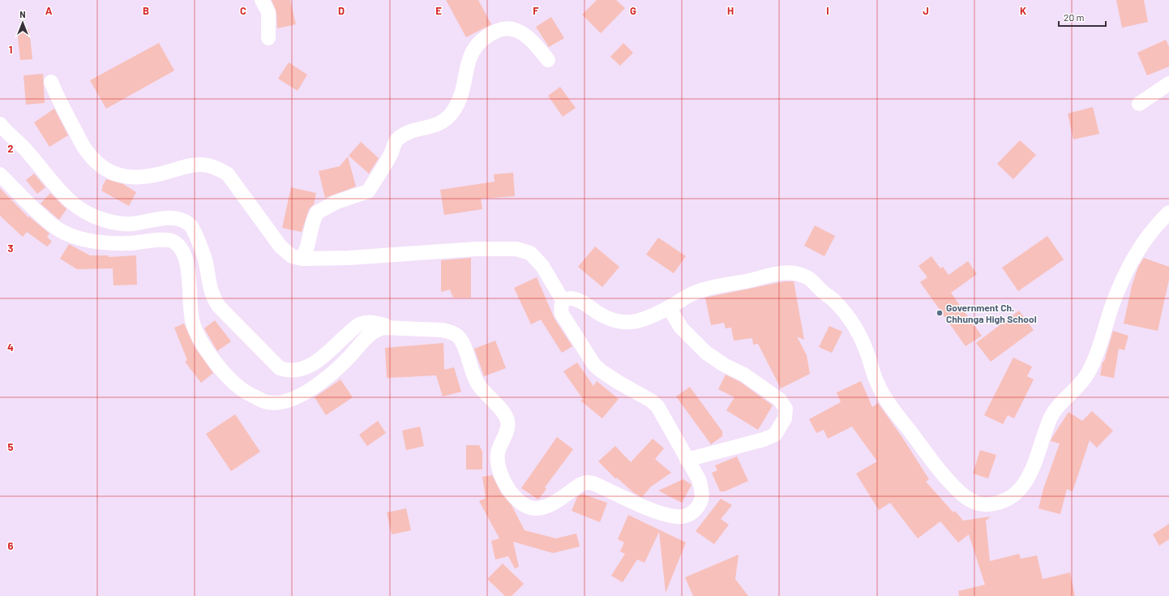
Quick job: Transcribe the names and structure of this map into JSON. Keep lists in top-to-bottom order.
{
  "places": ["Government Ch. Chhunga High School"],
  "scale_bar": "20 m",
  "north": "top",
  "grid": {
    "columns": [
      "A",
      "B",
      "C",
      "D",
      "E",
      "F",
      "G",
      "H",
      "I",
      "J",
      "K"
    ],
    "rows": [
      "1",
      "2",
      "3",
      "4",
      "5",
      "6"
    ]
  }
}
